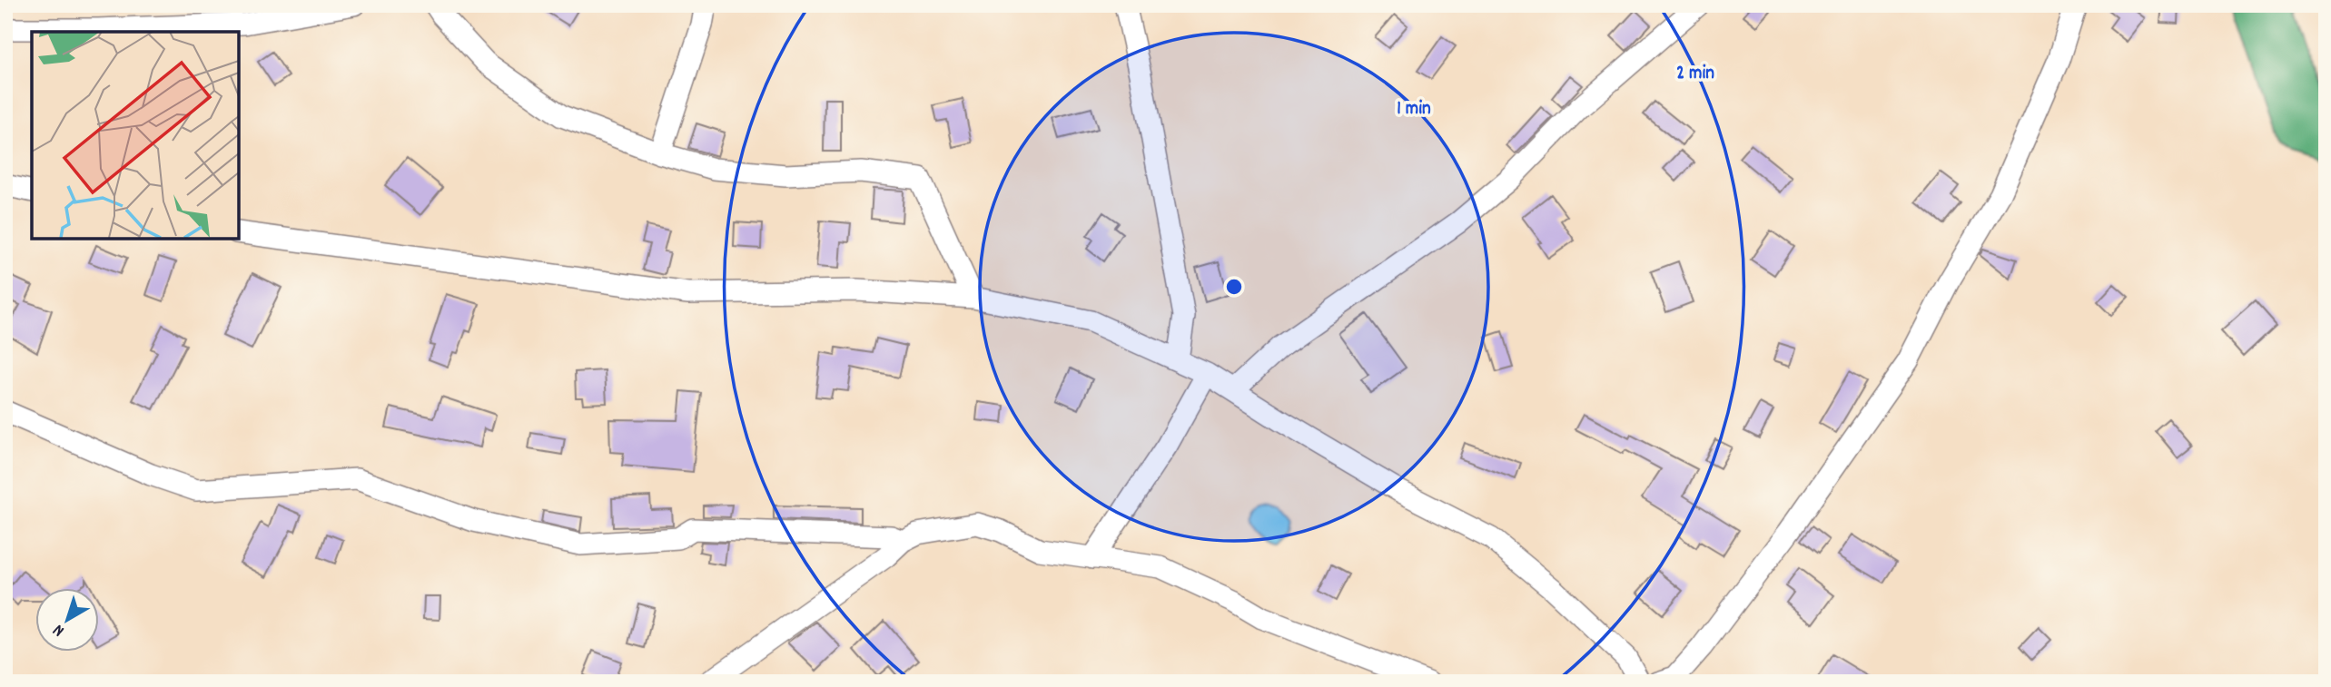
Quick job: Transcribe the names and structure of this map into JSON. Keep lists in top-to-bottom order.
{
  "north": "bottom left",
  "rings": ["2 min", "1 min"]
}
